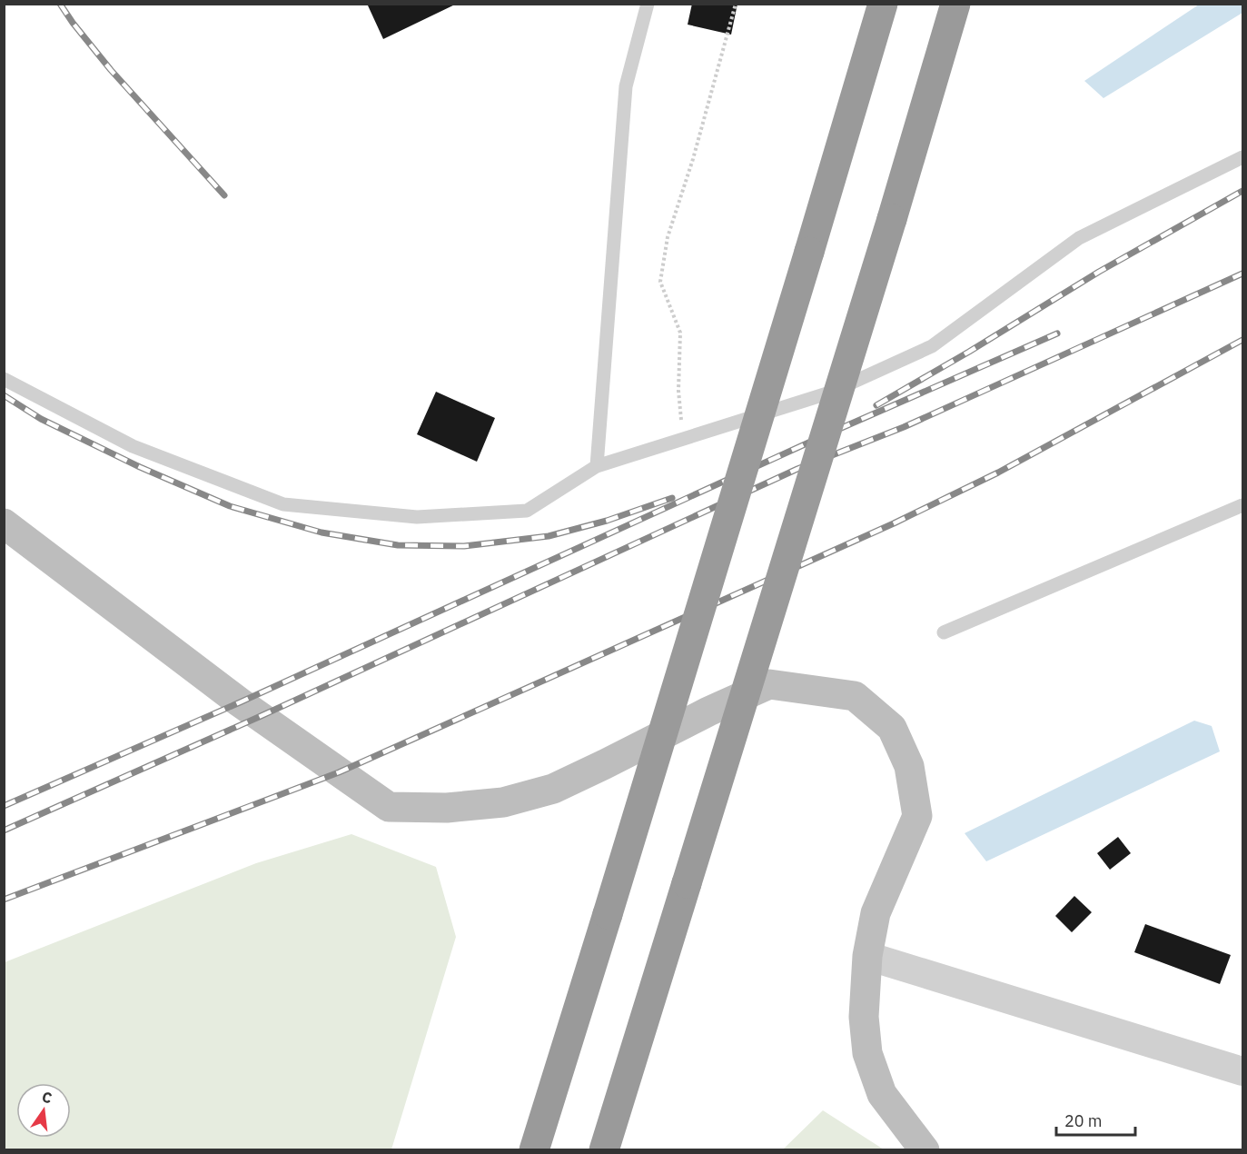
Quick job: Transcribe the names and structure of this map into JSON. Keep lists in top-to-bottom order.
{
  "scale_bar": "20 m",
  "north": "top"
}
